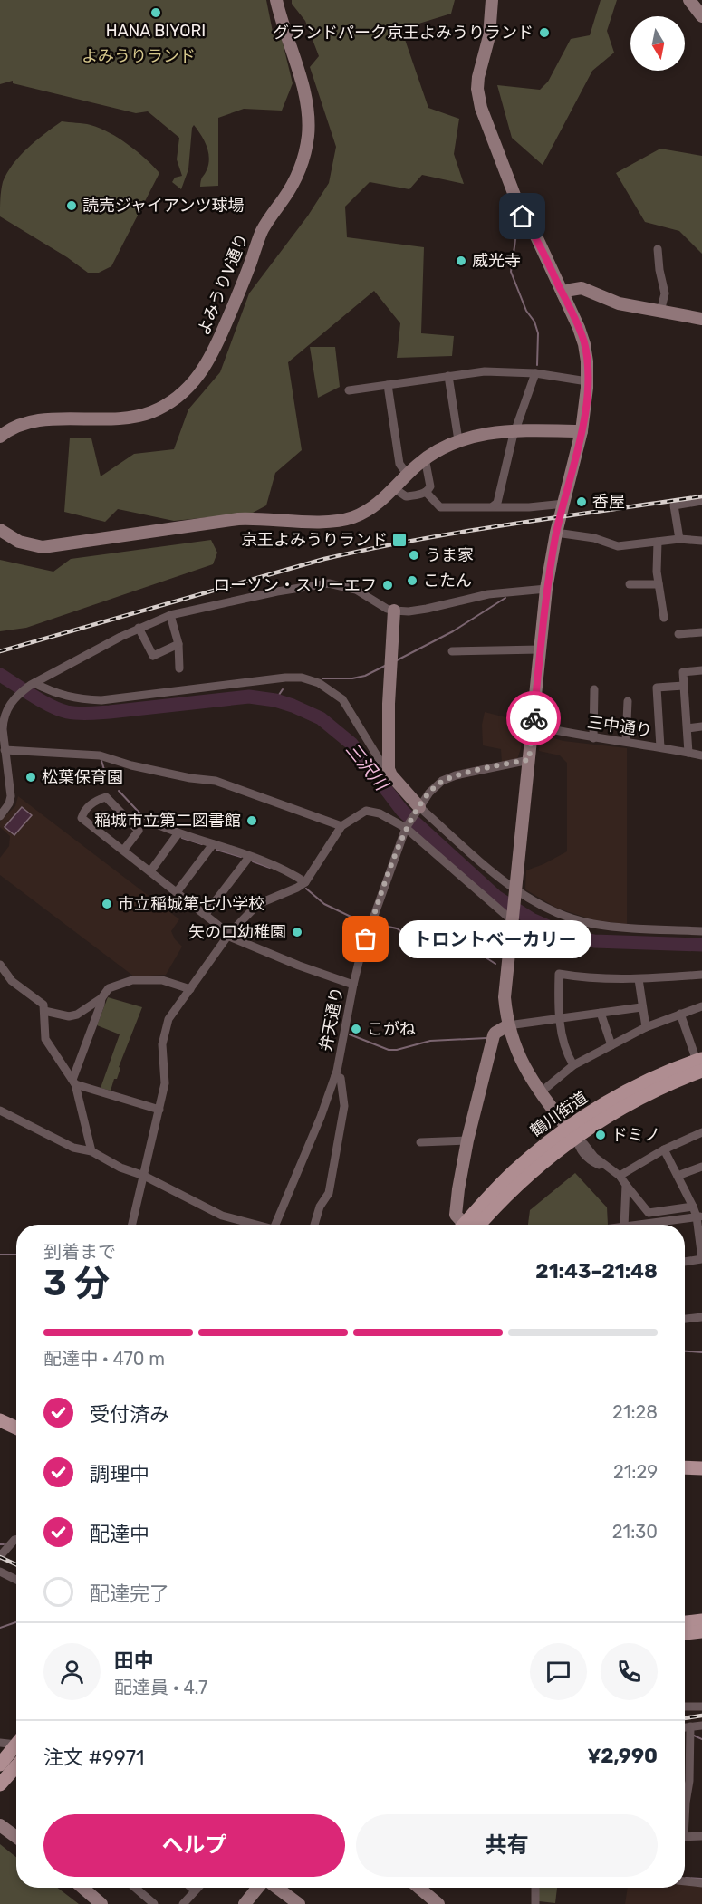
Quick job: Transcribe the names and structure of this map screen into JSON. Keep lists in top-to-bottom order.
{
  "streets": {
    "main road": ["鶴川街道"],
    "street": ["よみうりV通り", "三中通り", "弁天通り"]
  },
  "water": ["三沢川"],
  "parks": ["よみうりランド"],
  "places": {
    "other": [
      "HANA BIYORI",
      "グランドパーク京王よみうりランド",
      "読売ジャイアンツ球場",
      "威光寺",
      "香屋",
      "うま家",
      "こたん",
      "ローソン・スリーエフ",
      "松葉保育園",
      "稲城市立第二図書館",
      "市立稲城第七小学校",
      "矢の口幼稚園",
      "トロントベーカリー",
      "こがね",
      "ドミノ"
    ],
    "transit": ["京王よみうりランド"]
  },
  "north": "bottom",
  "page": {
    "bubble": "トロントベーカリー",
    "heading": ["3 分", "到着まで", "21:43–21:48"],
    "panel": [
      "田中",
      "配達員 · 4.7",
      "注文 #9971",
      "¥2,990"
    ],
    "bar": "配達中 · 470 m",
    "list": [
      ["受付済み", "21:28"],
      ["調理中", "21:29"],
      ["配達中", "21:30"],
      "配達完了"
    ],
    "buttons": ["ヘルプ", "共有"]
  }
}
